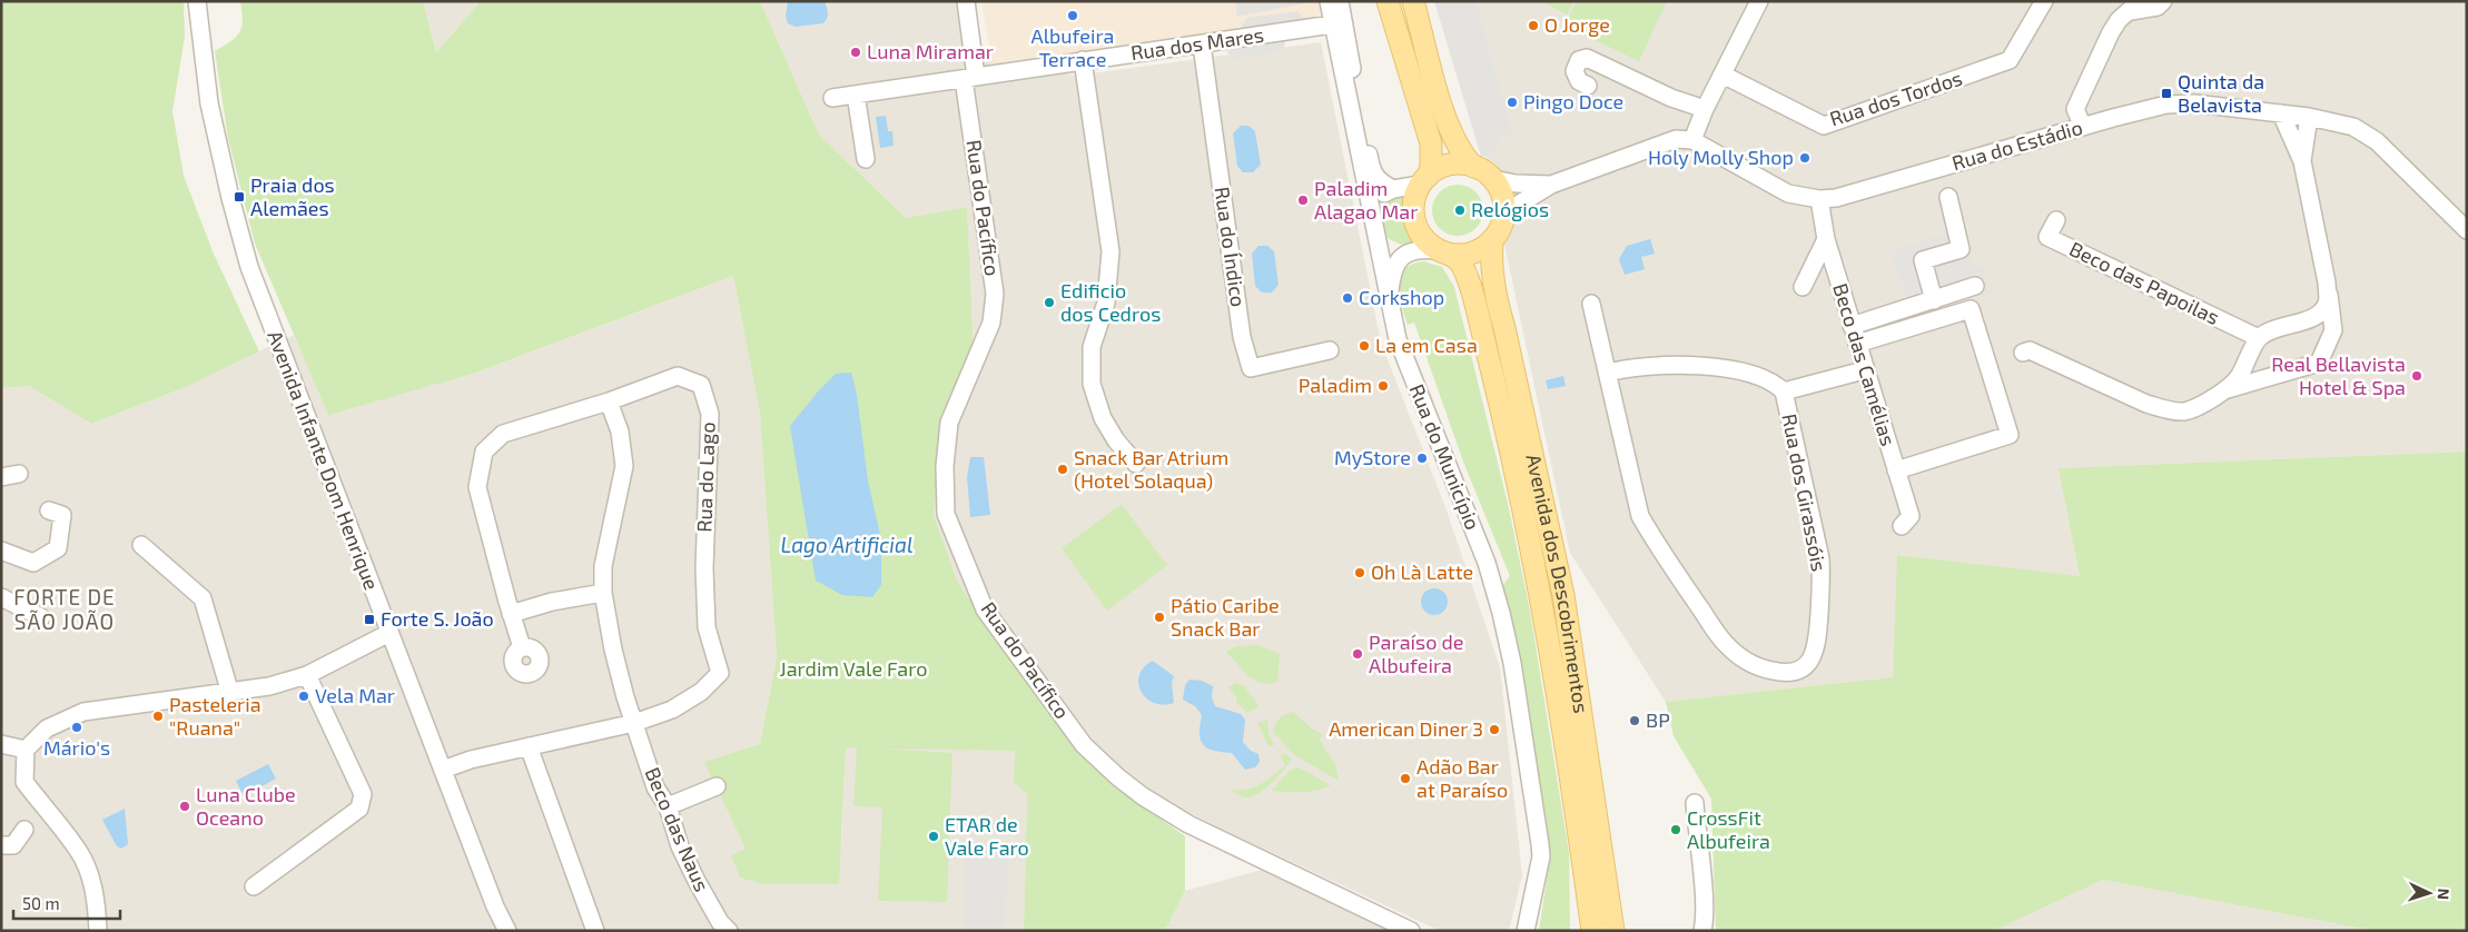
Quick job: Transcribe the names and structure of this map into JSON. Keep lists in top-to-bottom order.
{
  "streets": {
    "main road": ["Avenida dos Descobrimentos"],
    "street": [
      "Rua dos Mares",
      "Rua dos Tordos",
      "Rua do Estádio",
      "Rua do Pacífico",
      "Rua do Índico",
      "Beco das Papoilas",
      "Beco das Camélias",
      "Rua do Município",
      "Avenida Infante Dom Henrique",
      "Rua do Lago",
      "Rua dos Girassóis",
      "Beco das Naus"
    ]
  },
  "crossings": [
    ["Rua dos Mares", "Rua do Pacífico"],
    ["Rua dos Mares", "Rua do Índico"],
    ["Rua dos Mares", "Rua do Município"],
    ["Rua do Estádio", "Beco das Camélias"],
    ["Beco das Camélias", "Rua dos Girassóis"],
    ["Avenida Infante Dom Henrique", "Rua do Lago"],
    ["Rua do Lago", "Beco das Naus"]
  ],
  "districts": ["FORTE DE SÃO JOÃO"],
  "water": ["Lago Artificial"],
  "parks": ["Jardim Vale Faro"],
  "places": {
    "other": [
      "Albufeira Terrace",
      "O Jorge",
      "Luna Miramar",
      "Pingo Doce",
      "Holy Molly Shop",
      "Paladim Alagao Mar",
      "Relógios",
      "Corkshop",
      "Edificio dos Cedros",
      "La em Casa",
      "Real Bellavista Hotel & Spa",
      "Paladim",
      "MyStore",
      "Snack Bar Atrium (Hotel Solaqua)",
      "Oh Là Latte",
      "Pátio Caribe Snack Bar",
      "Paraíso de Albufeira",
      "Vela Mar",
      "Pasteleria \"Ruana\"",
      "BP",
      "Mário's",
      "American Diner 3",
      "Adão Bar at Paraíso",
      "Luna Clube Oceano",
      "CrossFit Albufeira",
      "ETAR de Vale Faro"
    ],
    "transit": ["Quinta da Belavista", "Praia dos Alemães", "Forte S. João"]
  },
  "scale_bar": "50 m",
  "north": "right"
}
